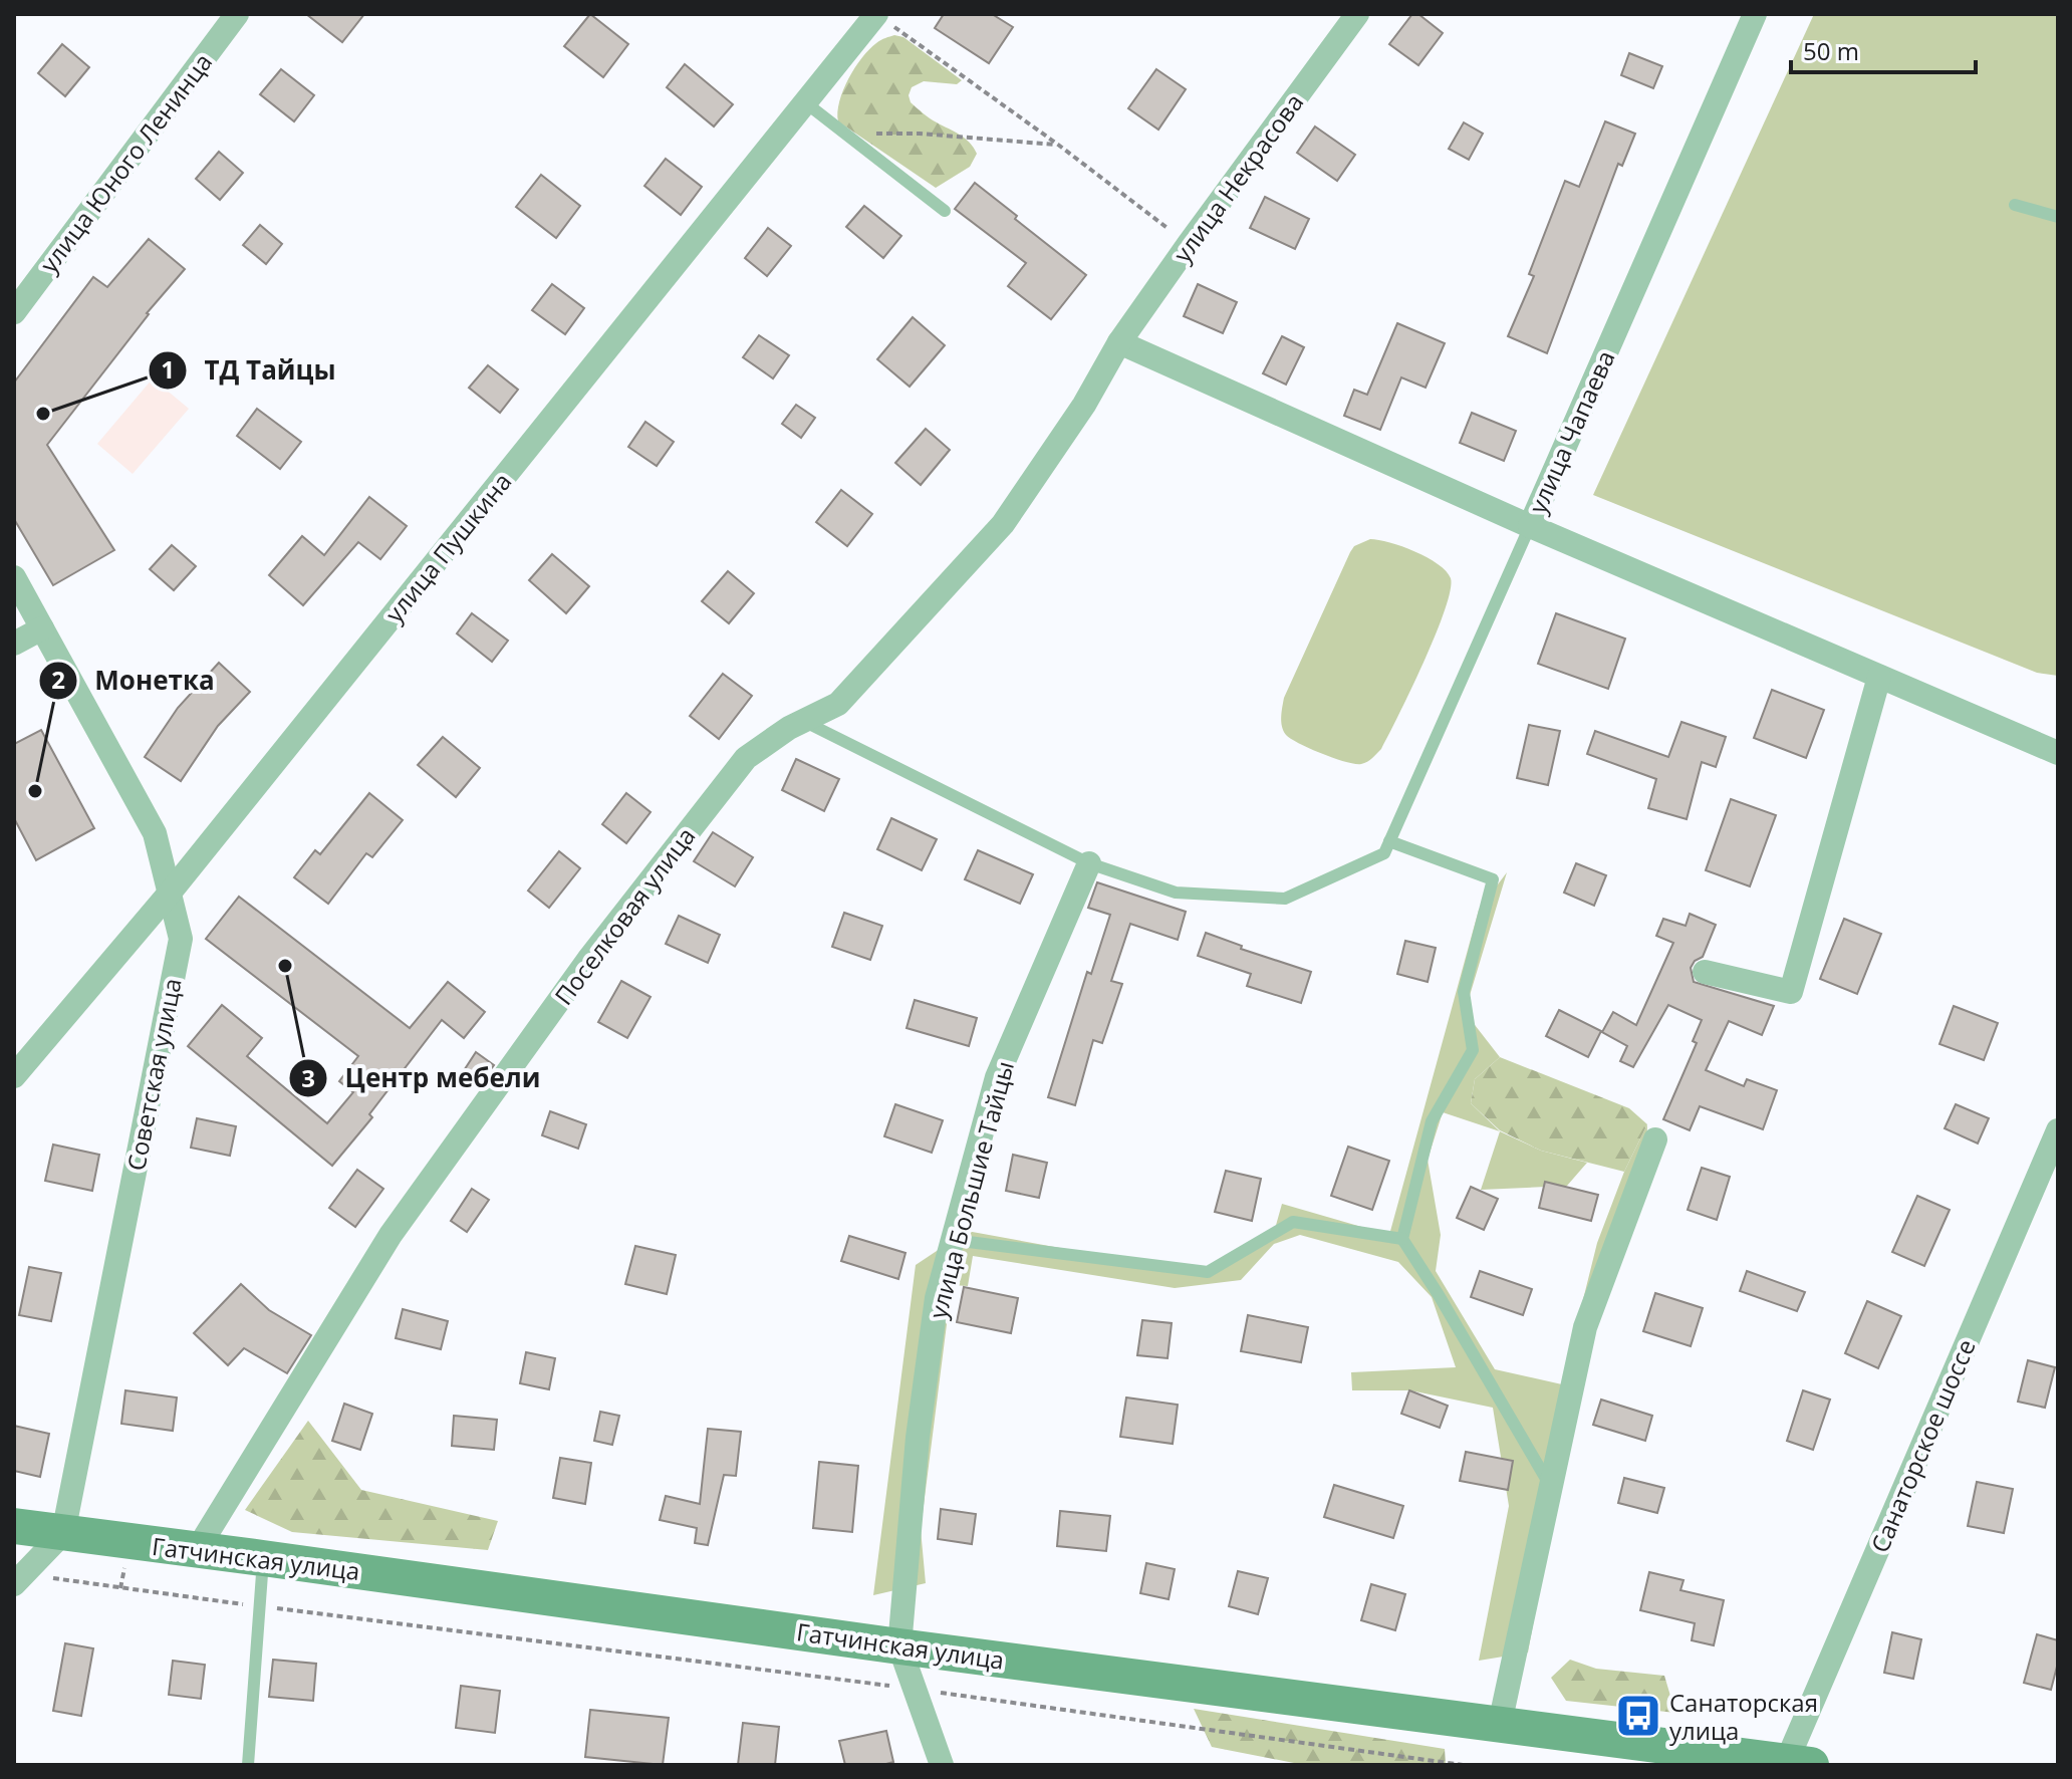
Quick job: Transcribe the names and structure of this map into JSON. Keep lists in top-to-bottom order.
{
  "streets": {
    "main road": ["Гатчинская улица"],
    "street": [
      "улица Юного Ленинца",
      "улица Некрасова",
      "улица Чапаева",
      "улица Пушкина",
      "Поселковая улица",
      "Советская улица",
      "улица Большие Тайцы",
      "Санаторское шоссе"
    ]
  },
  "crossings": [
    ["улица Некрасова", "улица Чапаева"],
    ["улица Некрасова", "Поселковая улица"],
    ["улица Чапаева", "Поселковая улица"],
    ["улица Пушкина", "Советская улица"],
    ["Поселковая улица", "Гатчинская улица"],
    ["Советская улица", "Гатчинская улица"],
    ["улица Большие Тайцы", "Гатчинская улица"],
    ["Санаторское шоссе", "Гатчинская улица"]
  ],
  "places": {
    "other": ["ТД Тайцы", "Монетка", "Центр мебели"],
    "bus stop": ["Санаторская улица"]
  },
  "scale_bar": "50 m"
}
